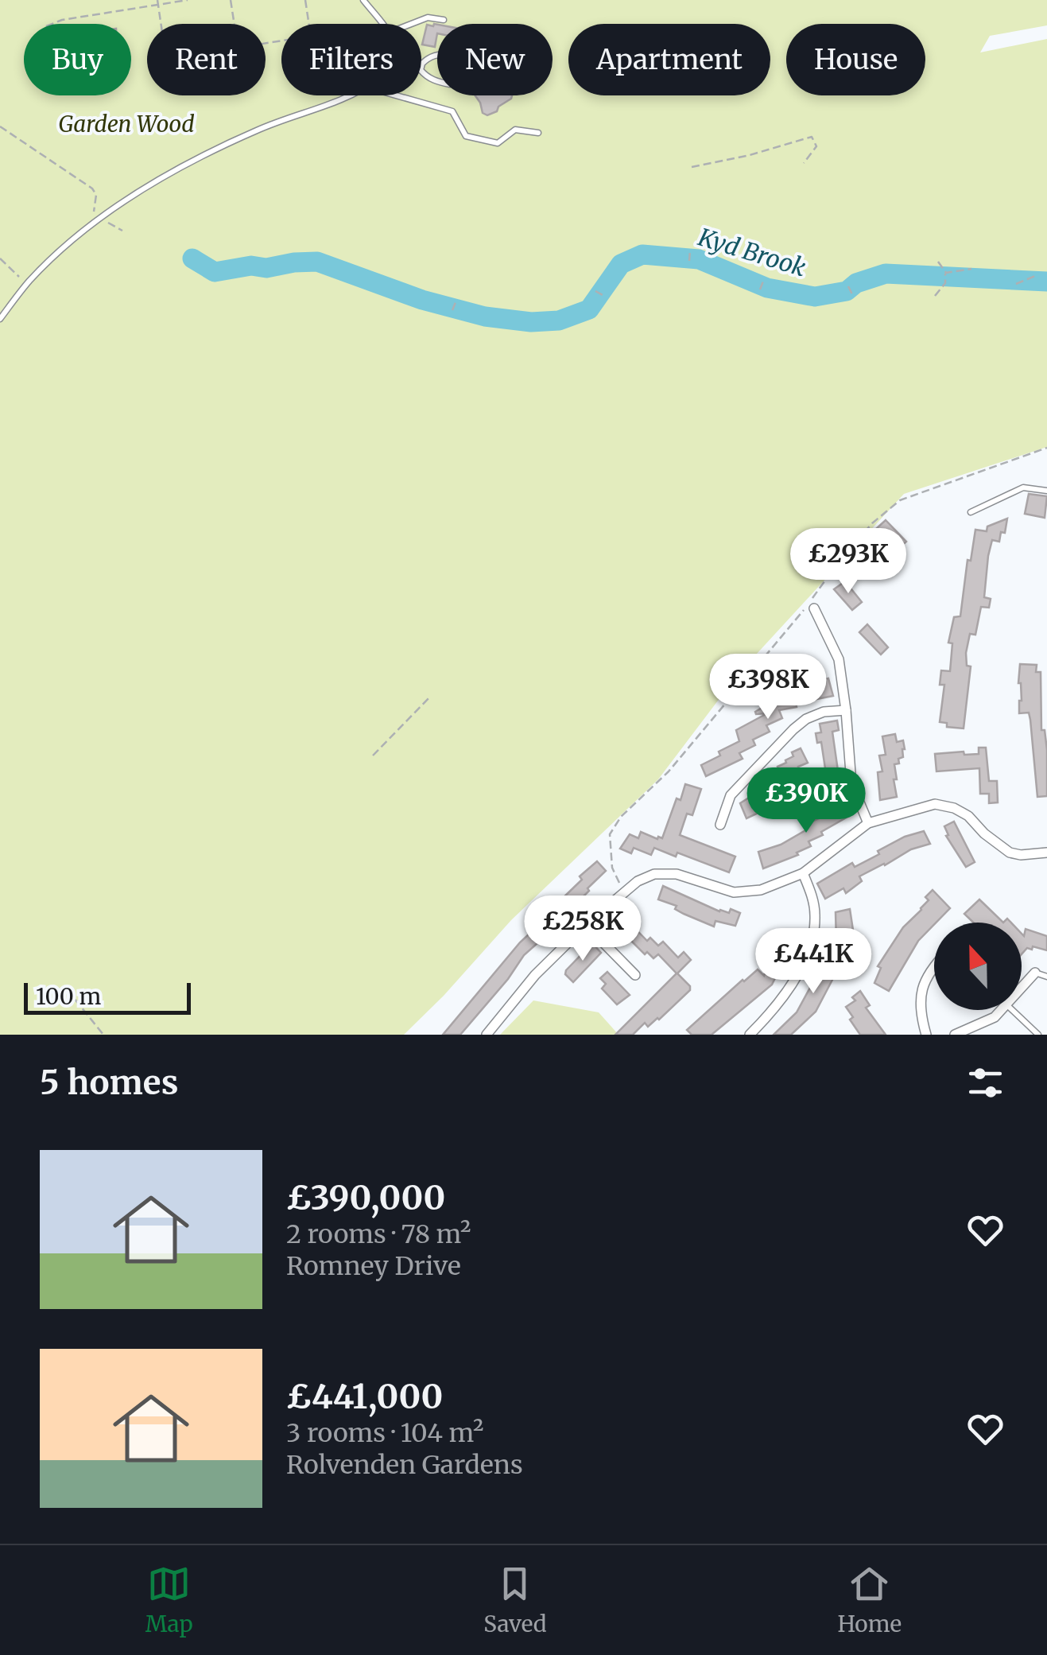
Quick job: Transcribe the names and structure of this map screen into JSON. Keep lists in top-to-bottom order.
{
  "water": ["Kyd Brook"],
  "parks": ["Garden Wood"],
  "scale_bar": "100 m",
  "north": "top",
  "page": {
    "chip": [
      "Buy",
      "Rent",
      "Filters",
      "New",
      "Apartment",
      "House"
    ],
    "price": [
      "£293K",
      "£398K",
      "£390K",
      "£258K",
      "£441K"
    ],
    "scale": "100 m",
    "heading": "5 homes",
    "list": [
      {
        "name": "£390,000",
        "note": "2 rooms · 78 m² · Romney Drive"
      },
      {
        "name": "£441,000",
        "note": "3 rooms · 104 m² · Rolvenden Gardens"
      }
    ],
    "tabs": ["Map", "Saved", "Home"]
  }
}
